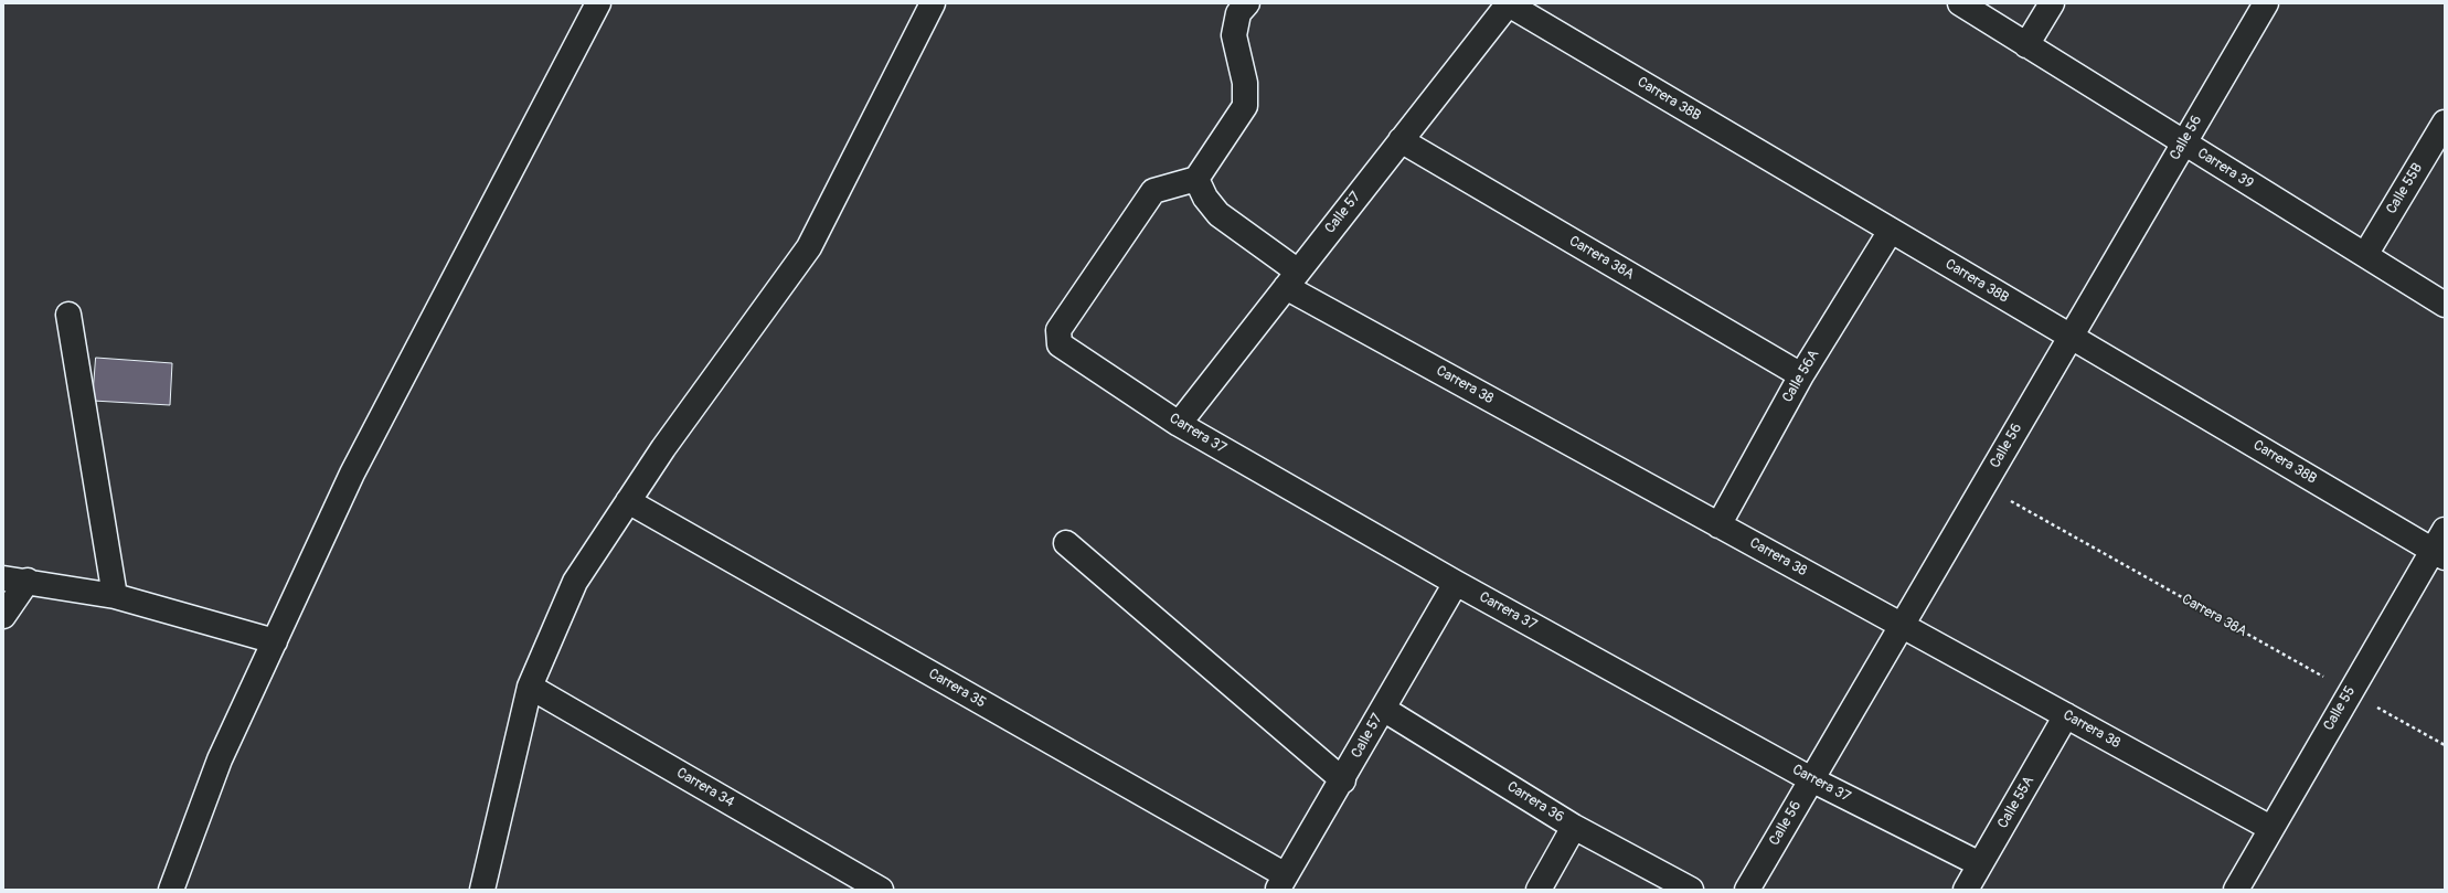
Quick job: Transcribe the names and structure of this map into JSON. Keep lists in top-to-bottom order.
{
  "streets": {
    "street": [
      "Carrera 38B",
      "Calle 56",
      "Carrera 39",
      "Calle 55B",
      "Calle 57",
      "Carrera 38A",
      "Calle 56A",
      "Carrera 38",
      "Carrera 37",
      "Carrera 35",
      "Calle 55",
      "Carrera 34",
      "Carrera 36",
      "Calle 55A"
    ]
  },
  "crossings": [
    ["Carrera 38B", "Calle 56"],
    ["Carrera 38B", "Calle 57"],
    ["Carrera 38B", "Calle 56A"],
    ["Carrera 38B", "Calle 55"],
    ["Calle 56", "Carrera 39"],
    ["Calle 56", "Carrera 38A"],
    ["Calle 56", "Carrera 38"],
    ["Calle 56", "Carrera 37"],
    ["Carrera 39", "Calle 55B"],
    ["Calle 57", "Carrera 38A"],
    ["Calle 57", "Carrera 38"],
    ["Calle 57", "Carrera 37"],
    ["Calle 57", "Carrera 35"],
    ["Calle 57", "Carrera 36"],
    ["Carrera 38A", "Calle 56A"],
    ["Carrera 38A", "Calle 55"],
    ["Calle 56A", "Carrera 38"],
    ["Carrera 38", "Carrera 37"],
    ["Carrera 38", "Calle 55"],
    ["Carrera 38", "Calle 55A"],
    ["Carrera 37", "Calle 55A"]
  ]
}
